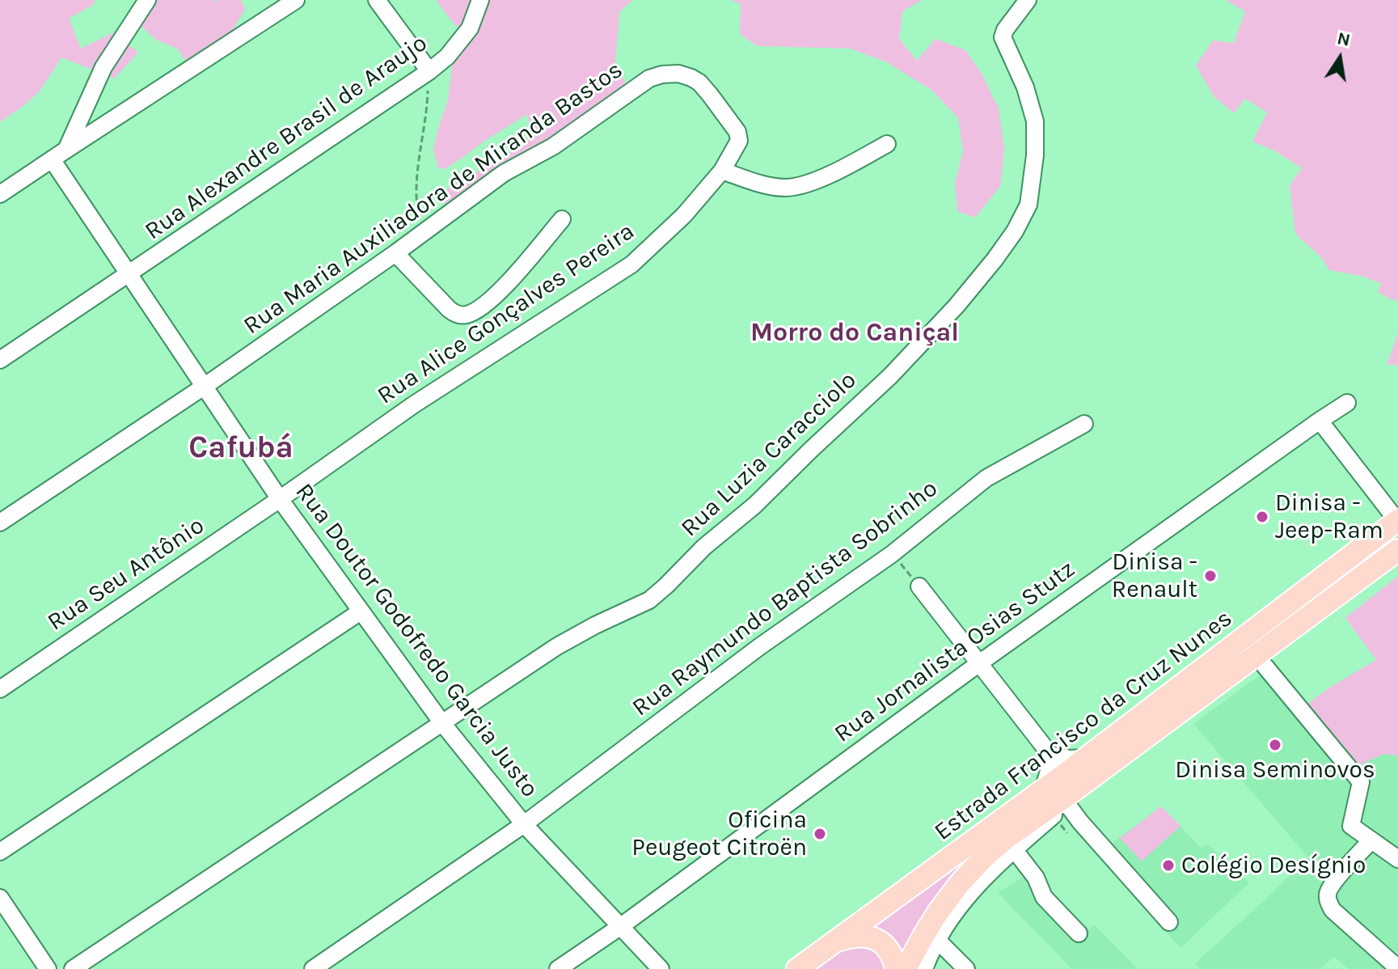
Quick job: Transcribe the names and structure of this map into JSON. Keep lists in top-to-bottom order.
{
  "streets": {
    "main road": ["Estrada Francisco da Cruz Nunes"],
    "street": [
      "Rua Alexandre Brasil de Araujo",
      "Rua Maria Auxiliadora de Miranda Bastos",
      "Rua Alice Gonçalves Pereira",
      "Rua Luzia Caracciolo",
      "Rua Seu Antônio",
      "Rua Raymundo Baptista Sobrinho",
      "Rua Doutor Godofredo Garcia Justo",
      "Rua Jornalista Osias Stutz"
    ]
  },
  "crossings": [
    ["Rua Alexandre Brasil de Araujo", "Rua Doutor Godofredo Garcia Justo"],
    ["Rua Maria Auxiliadora de Miranda Bastos", "Rua Alice Gonçalves Pereira"],
    ["Rua Maria Auxiliadora de Miranda Bastos", "Rua Doutor Godofredo Garcia Justo"],
    ["Rua Alice Gonçalves Pereira", "Rua Seu Antônio"],
    ["Rua Alice Gonçalves Pereira", "Rua Doutor Godofredo Garcia Justo"],
    ["Rua Luzia Caracciolo", "Rua Doutor Godofredo Garcia Justo"],
    ["Rua Seu Antônio", "Rua Doutor Godofredo Garcia Justo"],
    ["Rua Raymundo Baptista Sobrinho", "Rua Doutor Godofredo Garcia Justo"],
    ["Rua Doutor Godofredo Garcia Justo", "Rua Jornalista Osias Stutz"]
  ],
  "districts": ["Morro do Caniçal", "Cafubá"],
  "places": [
    "Dinisa - Jeep-Ram",
    "Dinisa - Renault",
    "Dinisa Seminovos",
    "Oficina Peugeot Citroën",
    "Colégio Desígnio"
  ],
  "north": "top"
}
